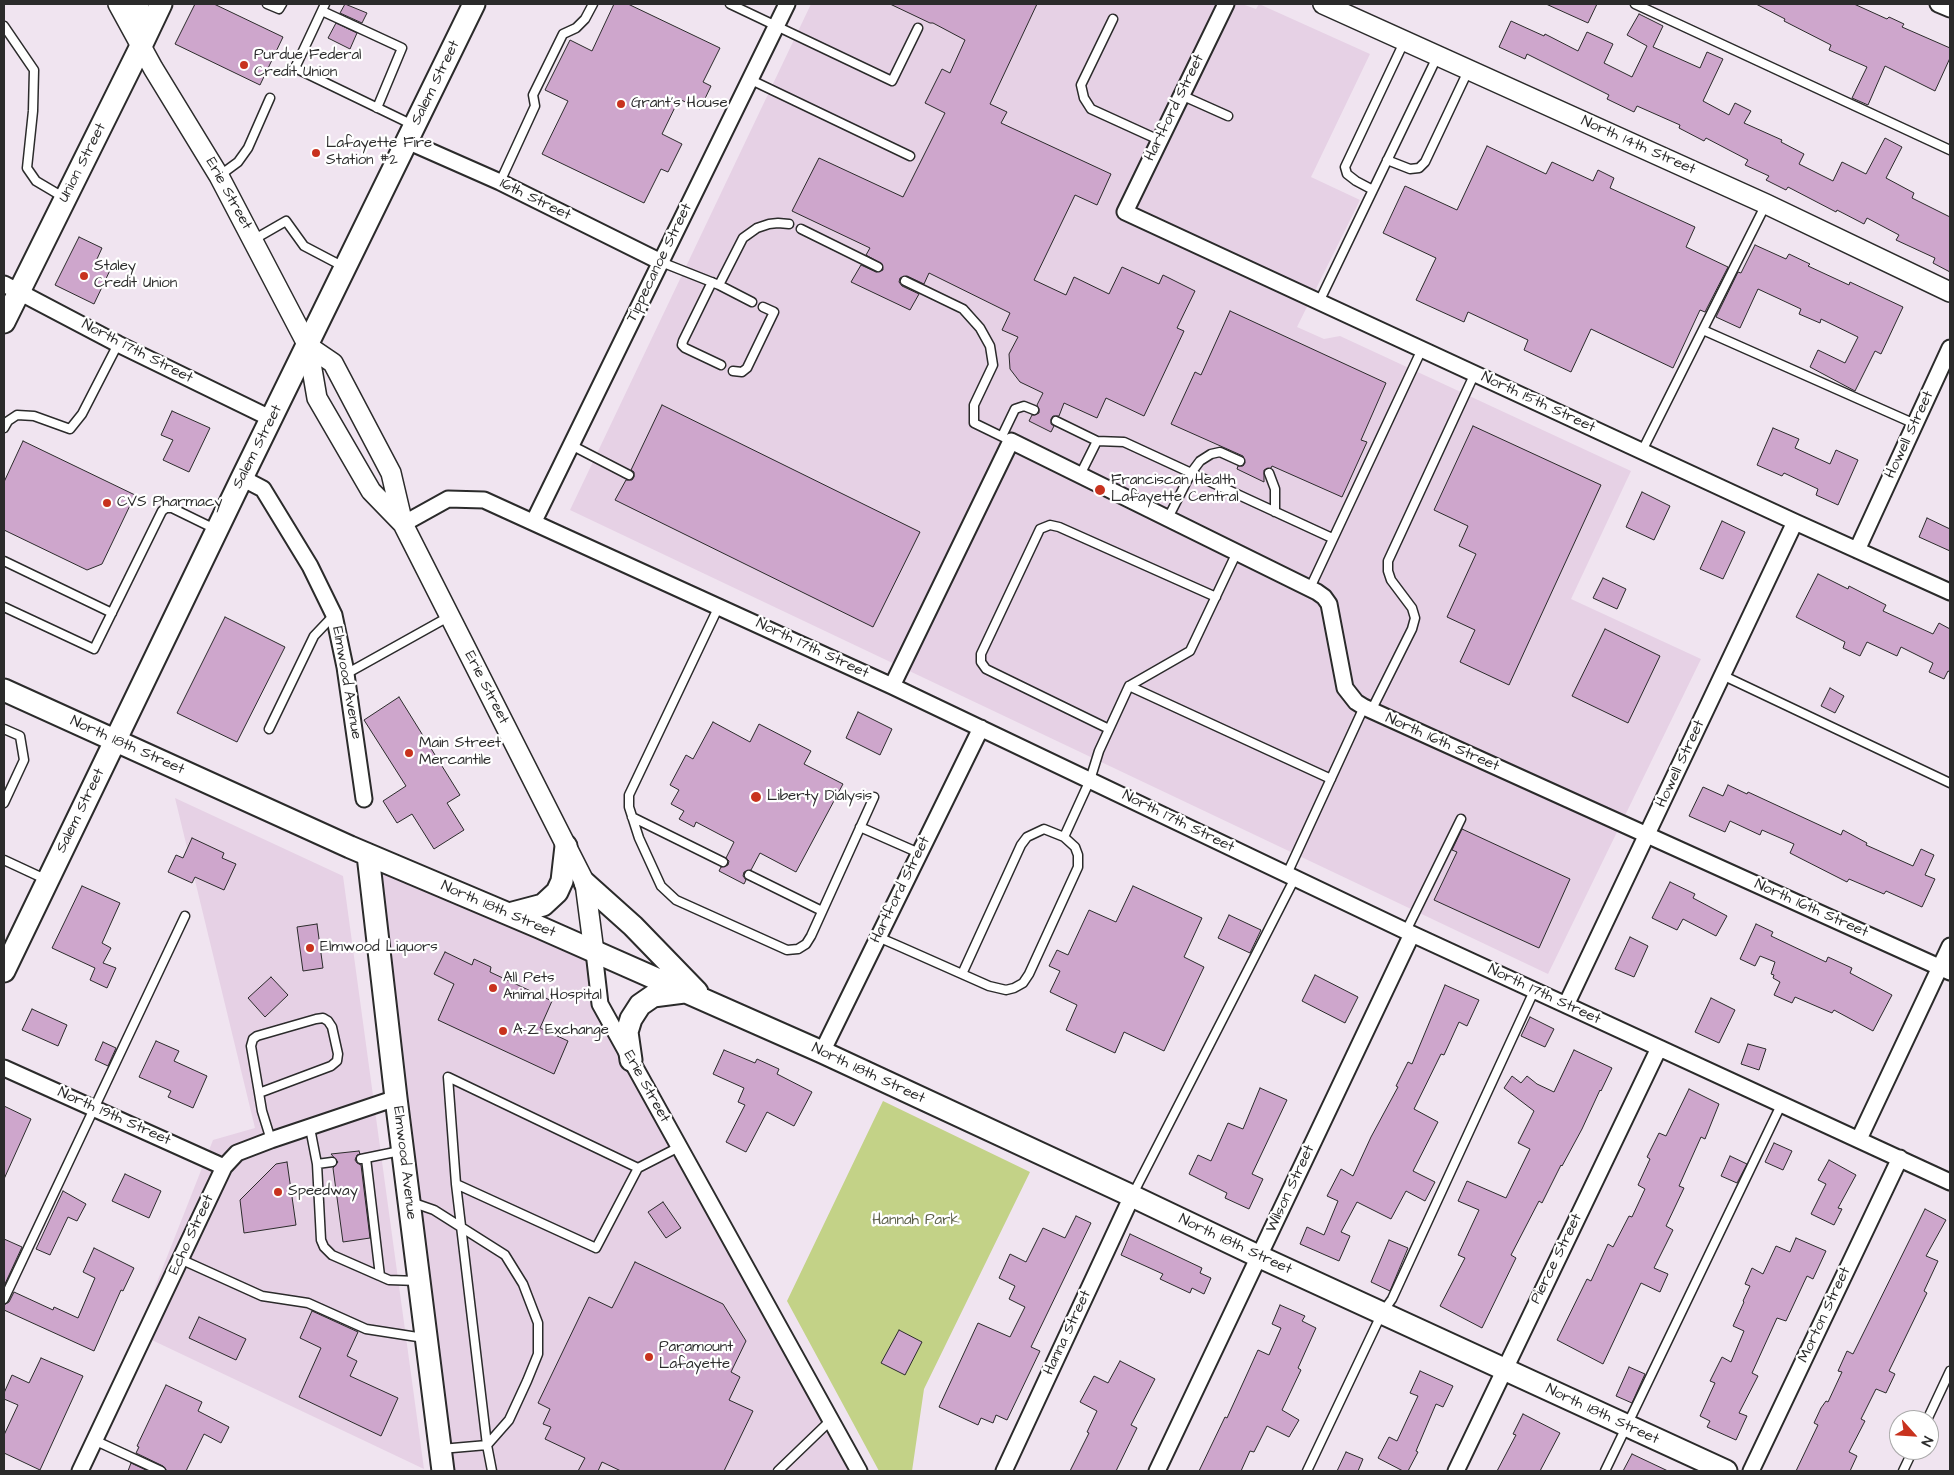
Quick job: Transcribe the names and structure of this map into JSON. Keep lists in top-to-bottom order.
{
  "streets": {
    "main road": [
      "Salem Street",
      "Union Street",
      "Elmwood Avenue",
      "North 18th Street"
    ],
    "street": [
      "Hartford Street",
      "North 14th Street",
      "Erie Street",
      "16th Street",
      "Tippecanoe Street",
      "North 17th Street",
      "North 15th Street",
      "Howell Street",
      "North 16th Street",
      "North 19th Street",
      "Wilson Street",
      "Echo Street",
      "Pierce Street",
      "Morton Street",
      "Hanna Street"
    ]
  },
  "crossings": [
    ["Salem Street", "Erie Street"],
    ["Salem Street", "16th Street"],
    ["Salem Street", "North 17th Street"],
    ["Salem Street", "Elmwood Avenue"],
    ["Salem Street", "North 18th Street"],
    ["Hartford Street", "North 17th Street"],
    ["Hartford Street", "North 15th Street"],
    ["Hartford Street", "North 18th Street"],
    ["Union Street", "Erie Street"],
    ["Union Street", "North 17th Street"],
    ["Erie Street", "North 17th Street"],
    ["Erie Street", "North 18th Street"],
    ["16th Street", "Tippecanoe Street"],
    ["Tippecanoe Street", "North 17th Street"],
    ["North 17th Street", "Howell Street"],
    ["North 17th Street", "Wilson Street"],
    ["North 17th Street", "Pierce Street"],
    ["North 17th Street", "Morton Street"],
    ["North 15th Street", "Howell Street"],
    ["Howell Street", "North 16th Street"],
    ["Elmwood Avenue", "North 18th Street"],
    ["Elmwood Avenue", "Echo Street"],
    ["North 18th Street", "Wilson Street"],
    ["North 18th Street", "Pierce Street"],
    ["North 18th Street", "Hanna Street"],
    ["North 19th Street", "Echo Street"]
  ],
  "parks": ["Hannah Park"],
  "places": [
    "Purdue Federal Credit Union",
    "Grant's House",
    "Lafayette Fire Station #2",
    "Staley Credit Union",
    "Franciscan Health Lafayette Central",
    "CVS Pharmacy",
    "Main Street Mercantile",
    "Liberty Dialysis",
    "Elmwood Liquors",
    "All Pets Animal Hospital",
    "A-Z Exchange",
    "Speedway",
    "Paramount Lafayette"
  ],
  "north": "bottom right"
}
